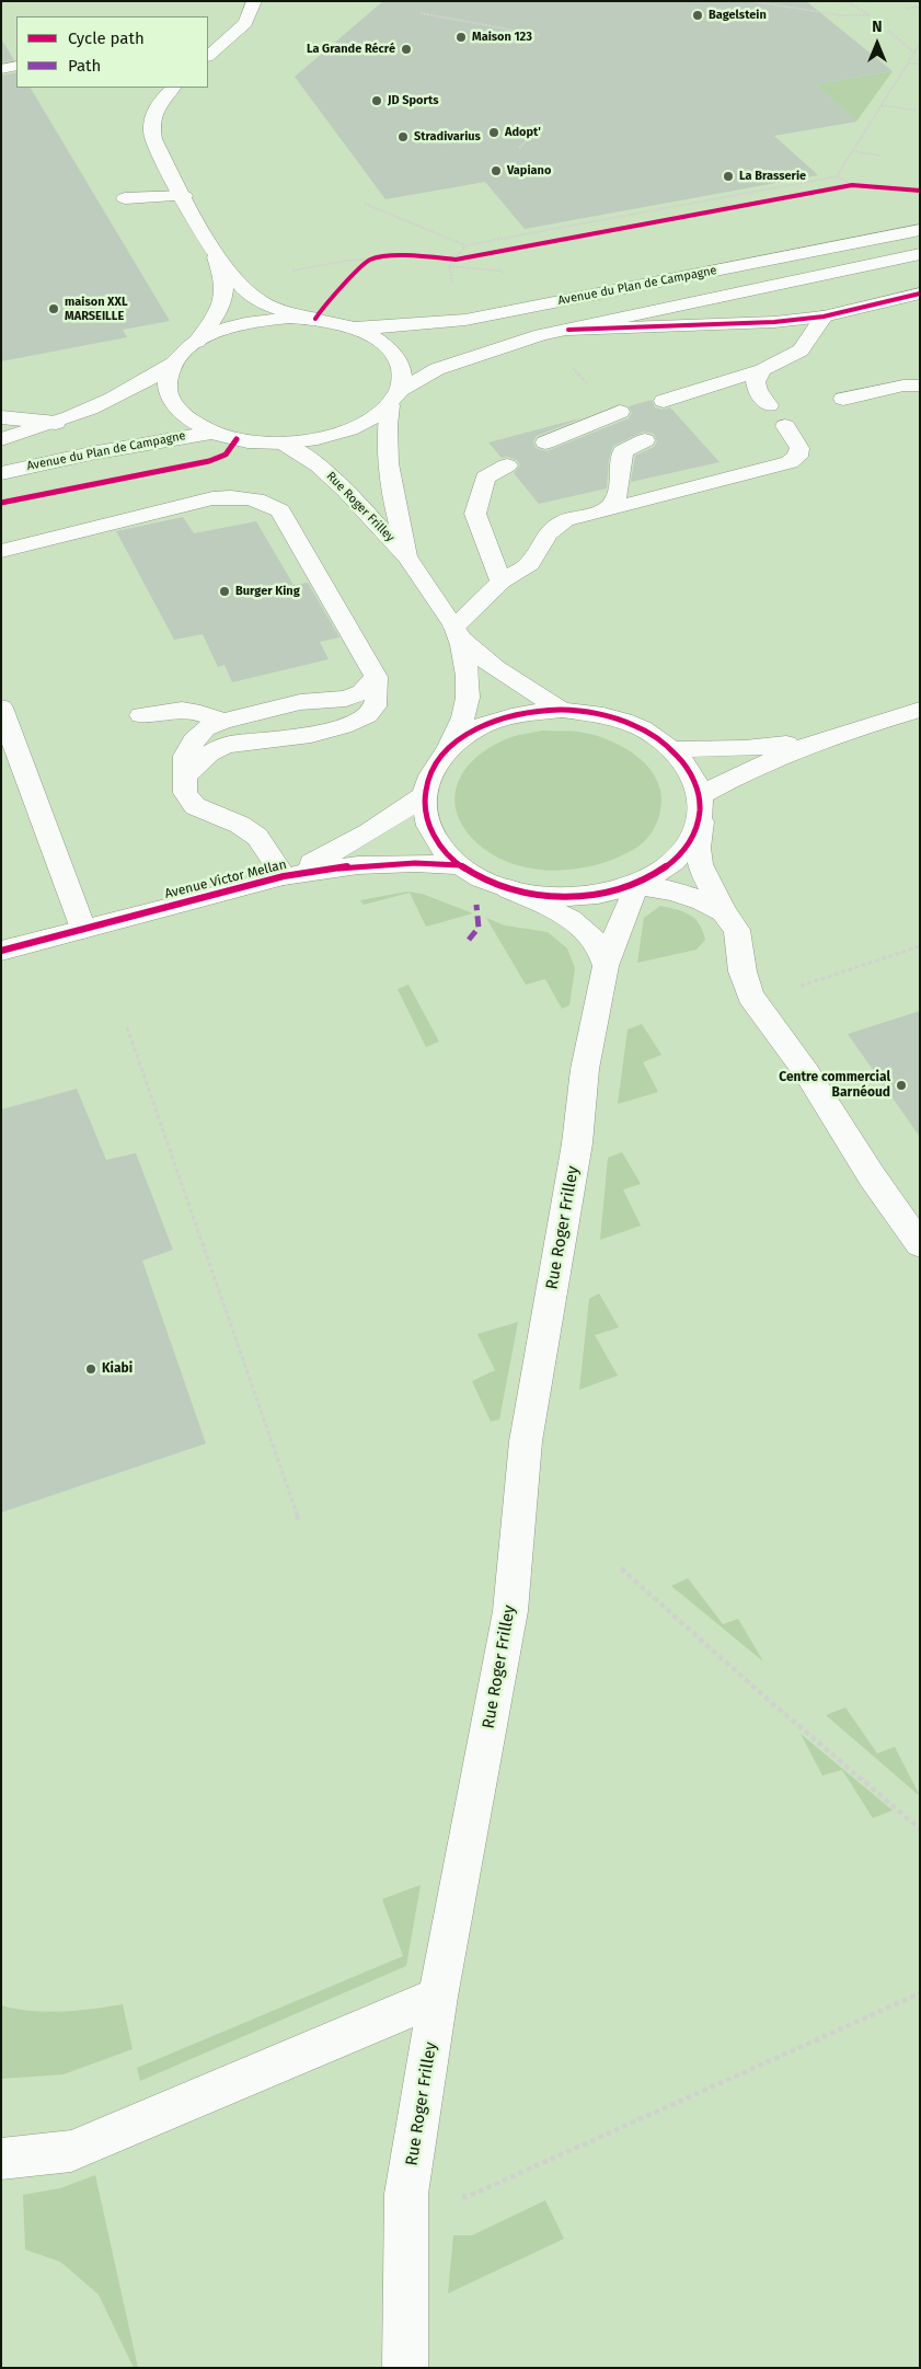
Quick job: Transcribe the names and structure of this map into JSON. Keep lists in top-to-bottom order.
{
  "streets": {
    "street": ["Avenue du Plan de Campagne", "Rue Roger Frilley", "Avenue Victor Mellan"]
  },
  "crossings": [
    ["Avenue du Plan de Campagne", "Rue Roger Frilley"],
    ["Rue Roger Frilley", "Avenue Victor Mellan"]
  ],
  "places": [
    "Bagelstein",
    "Maison 123",
    "La Grande Récré",
    "JD Sports",
    "Adopt'",
    "Stradivarius",
    "Vapiano",
    "La Brasserie",
    "maison XXL MARSEILLE",
    "Burger King",
    "Centre commercial Barnéoud",
    "Kiabi"
  ],
  "legend": ["Cycle path", "Path"],
  "north": "top"
}
